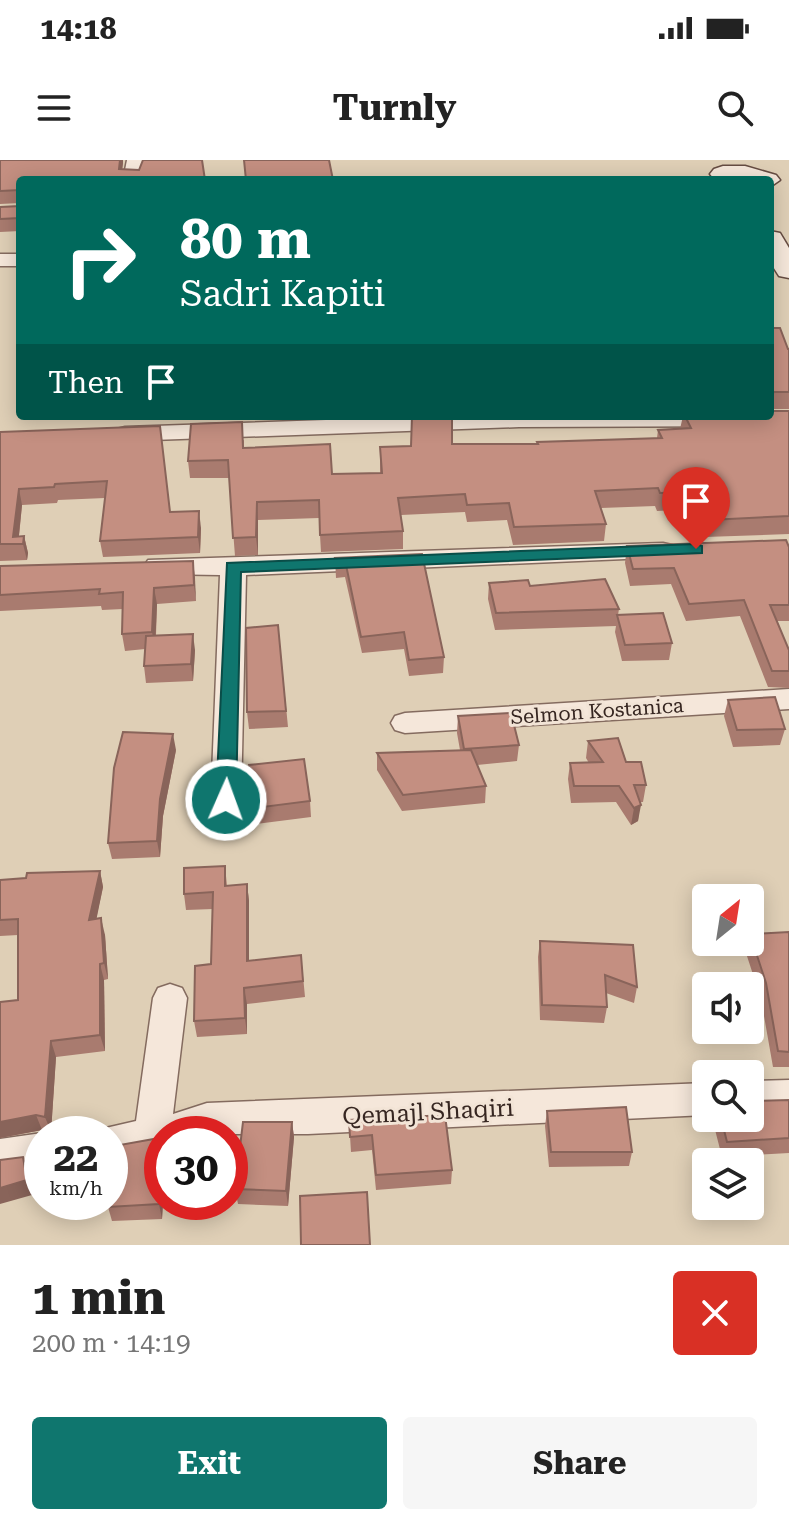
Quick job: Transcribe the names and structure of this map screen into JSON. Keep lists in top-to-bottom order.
{
  "streets": {
    "street": ["Selmon Kostanica", "Qemajl Shaqiri"]
  },
  "north": "top right",
  "page": {
    "status": "14:18",
    "header": "Turnly",
    "turn": ["80 m", "Sadri Kapiti"],
    "then": "Then",
    "speed": "22 km/h",
    "limit": "30",
    "heading": ["1 min", "200 m · 14:19"],
    "buttons": ["Exit", "Share"]
  }
}
